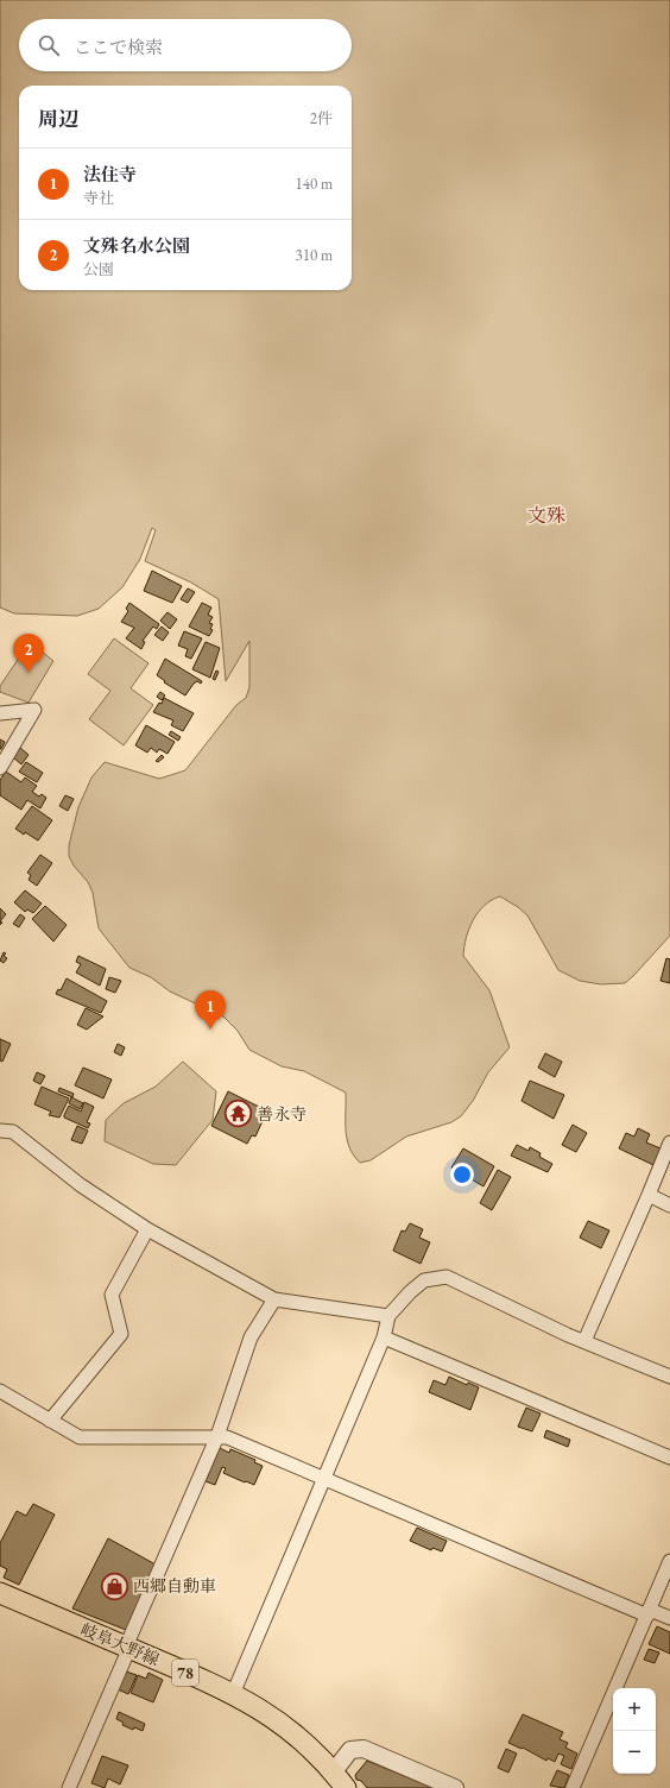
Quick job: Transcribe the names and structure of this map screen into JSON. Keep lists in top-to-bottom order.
{
  "streets": {
    "main road": ["岐阜大野線", "78"]
  },
  "districts": ["文殊"],
  "places": {
    "temple": ["善永寺"],
    "shop": ["西郷自動車"]
  },
  "page": {
    "search": "ここで検索",
    "heading": ["周辺", "2件"],
    "list": [
      {
        "mark": "1",
        "name": "法住寺",
        "note": "寺社",
        "value": "140 m"
      },
      {
        "mark": "2",
        "name": "文殊名水公園",
        "note": "公園",
        "value": "310 m"
      }
    ],
    "pins": ["2", "1"],
    "map_buttons": ["+", "−"]
  }
}
